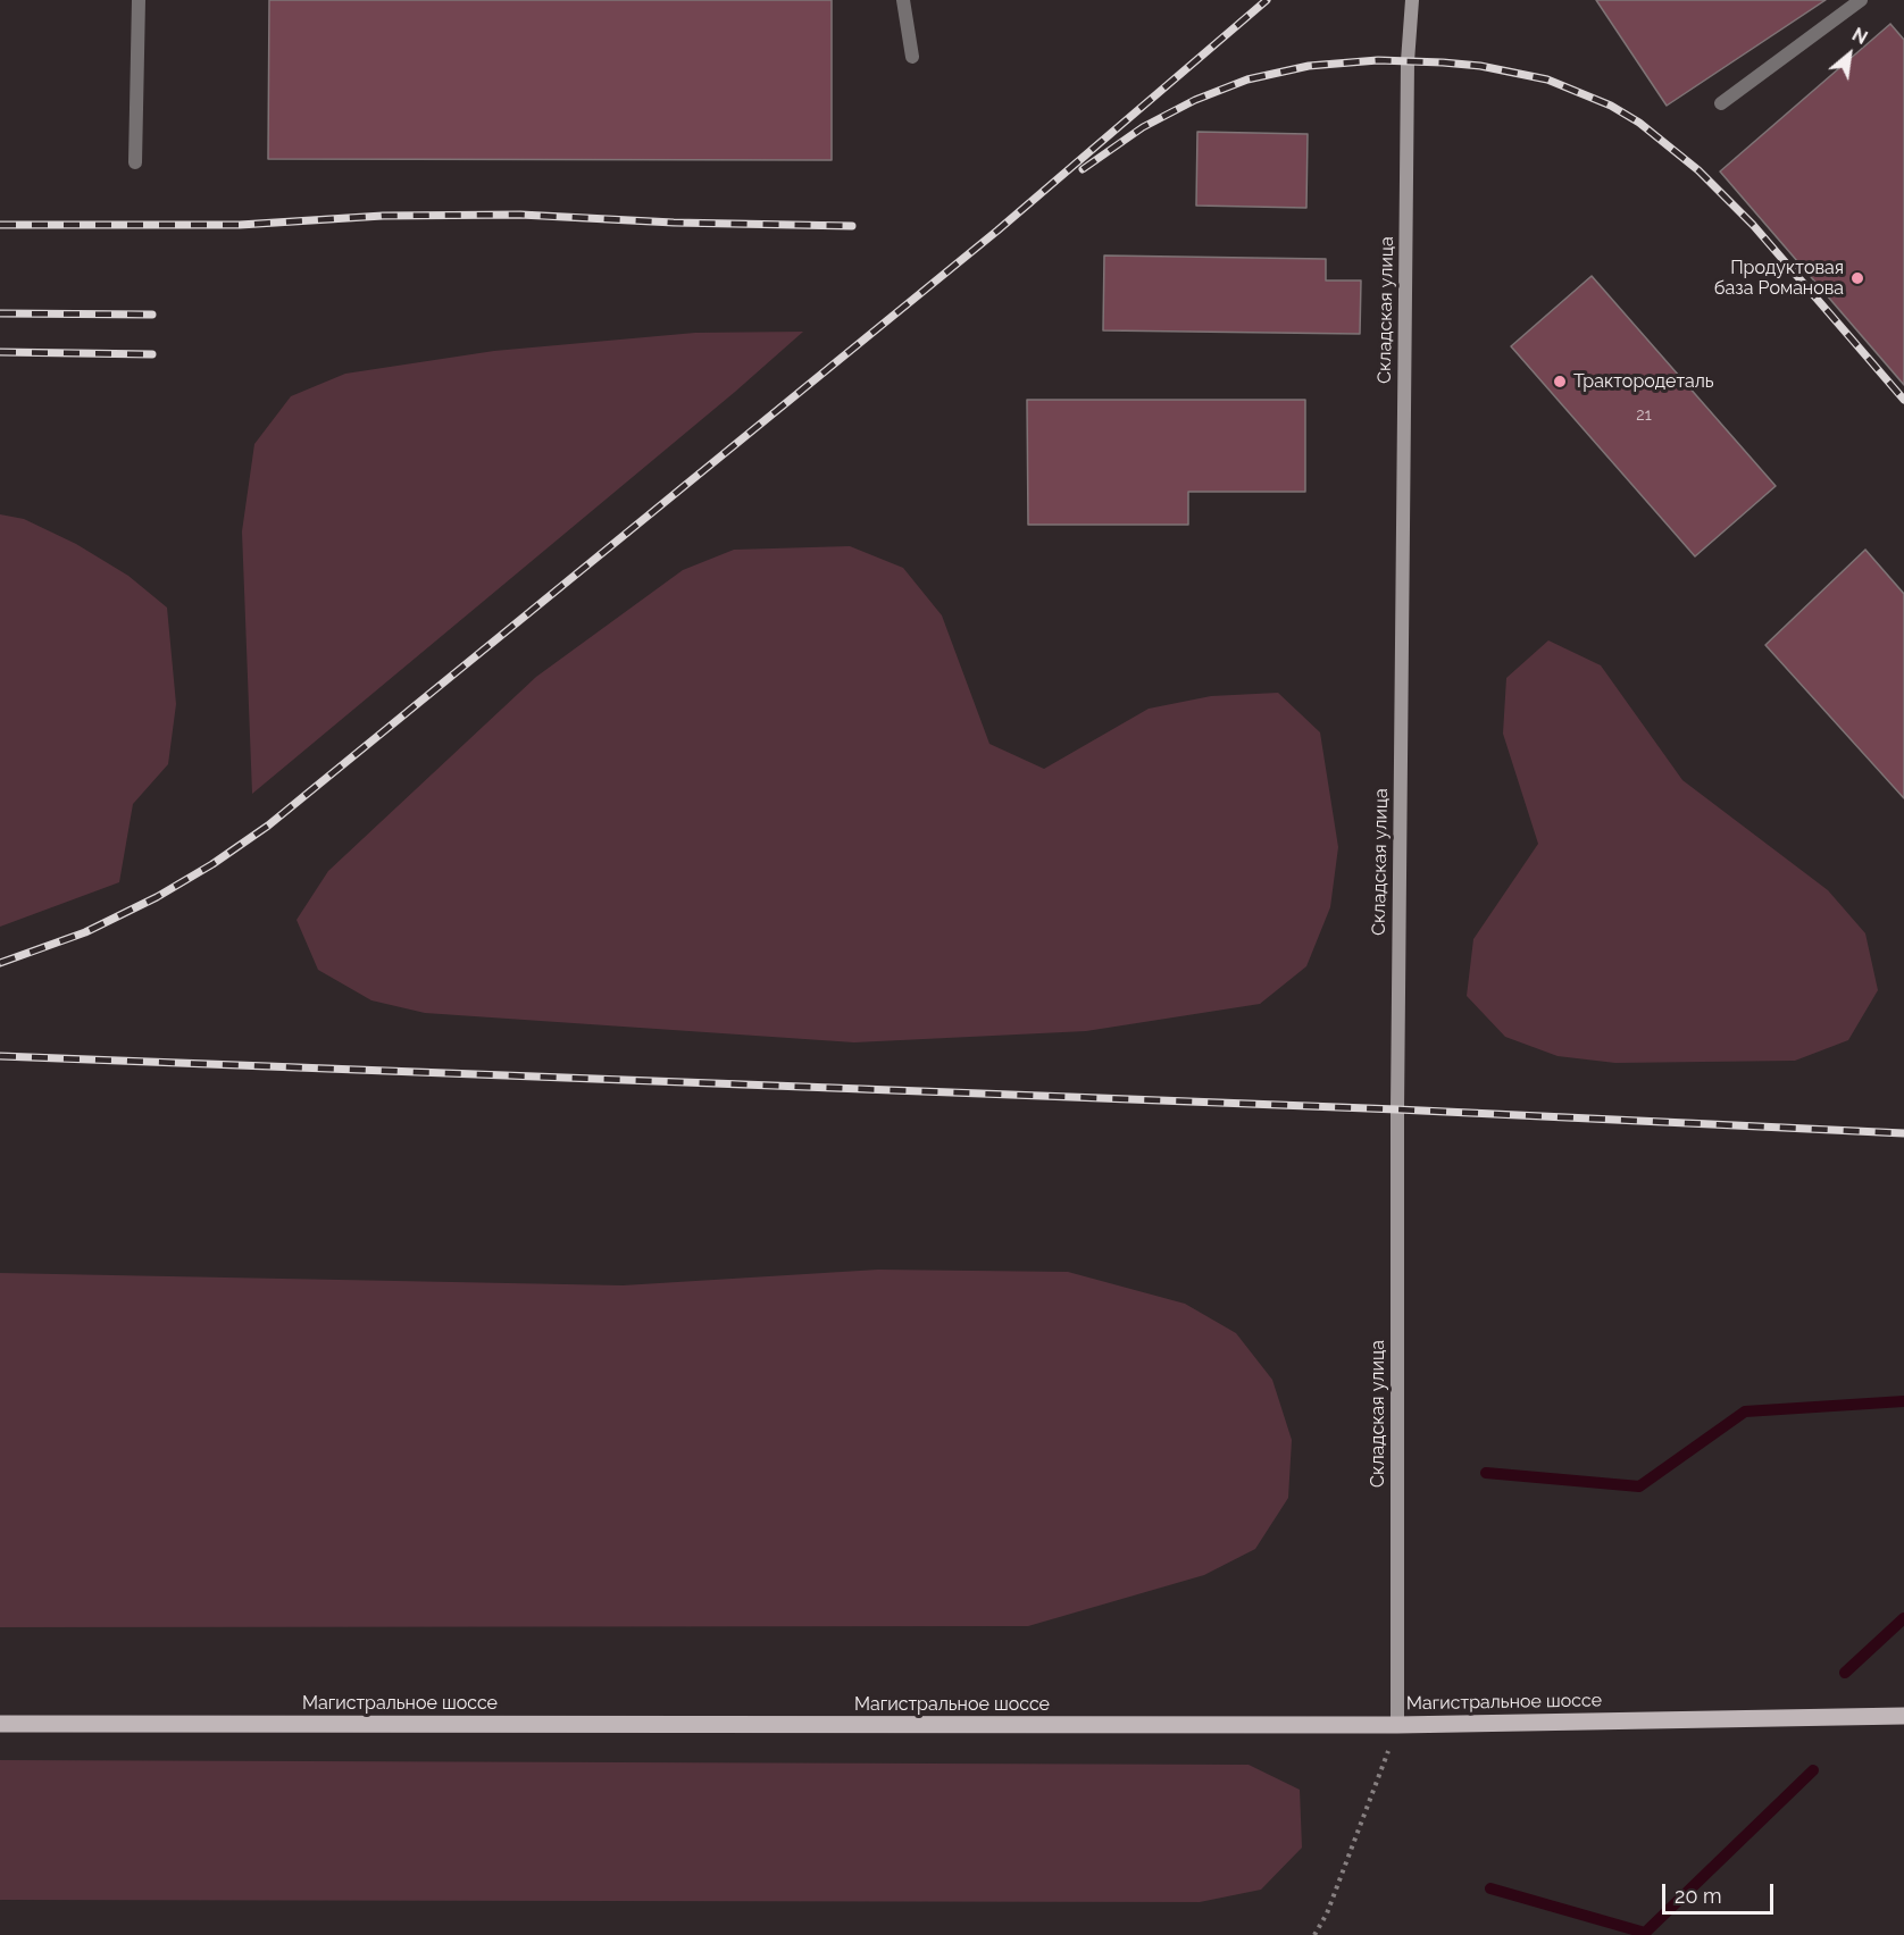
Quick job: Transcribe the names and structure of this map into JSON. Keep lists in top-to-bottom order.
{
  "streets": {
    "main road": ["Магистральное шоссе"],
    "street": ["Складская улица"]
  },
  "crossings": [
    ["Складская улица", "Магистральное шоссе"]
  ],
  "places": ["Продуктовая база Романова", "Трактородеталь"],
  "house_numbers": ["21"],
  "scale_bar": "20 m",
  "north": "top right"
}
